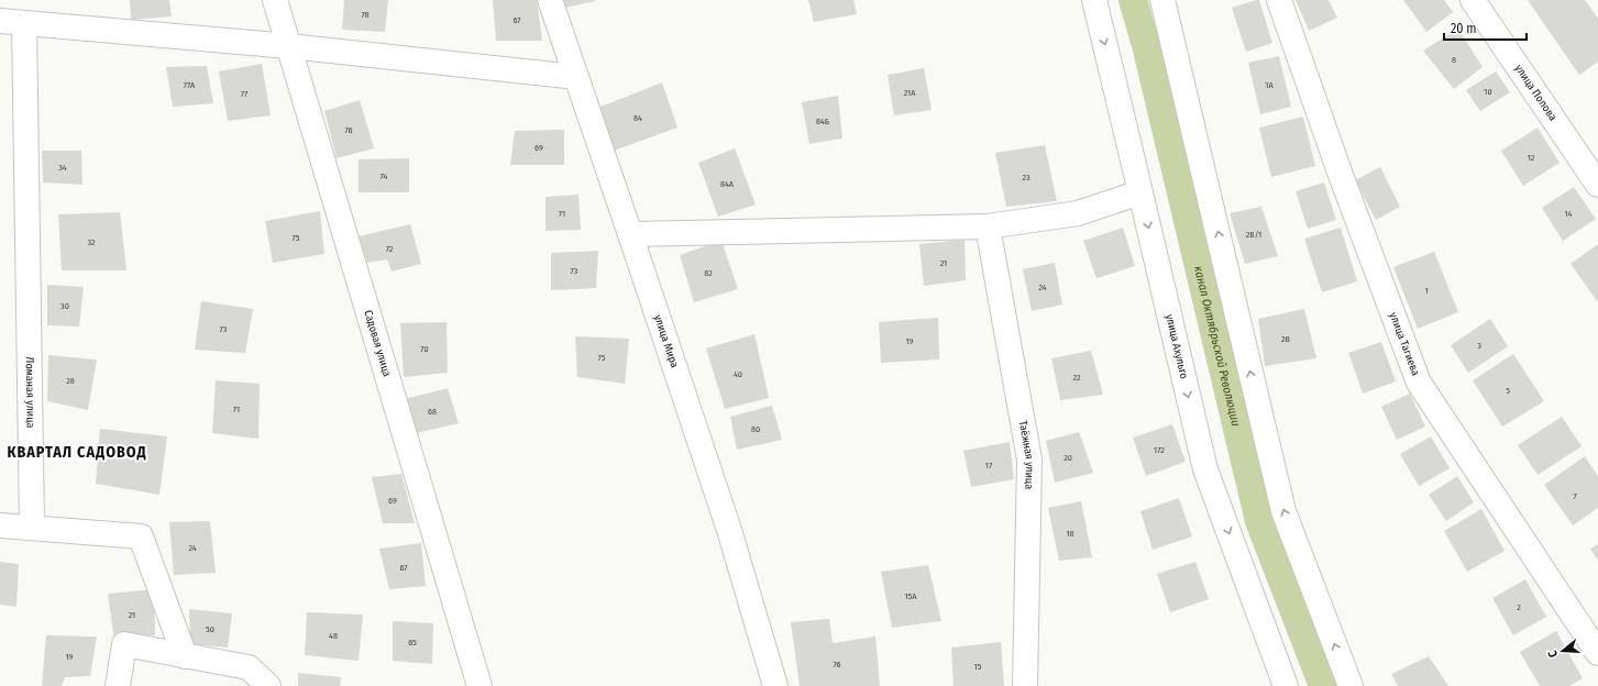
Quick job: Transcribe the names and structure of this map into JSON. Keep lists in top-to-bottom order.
{
  "streets": {
    "street": [
      "улица Попова",
      "улица Мира",
      "Садовая улица",
      "улица Тагиева",
      "улица Ахульго",
      "Ломаная улица",
      "Таёжная улица"
    ]
  },
  "districts": ["КВАРТАЛ САДОВОД"],
  "water": ["канал Октябрьской Революции"],
  "house_numbers": [
    "78",
    "67",
    "8",
    "77А",
    "1А",
    "10",
    "21А",
    "77",
    "84",
    "84Б",
    "76",
    "69",
    "12",
    "34",
    "74",
    "23",
    "84А",
    "71",
    "14",
    "2В/1",
    "75",
    "32",
    "72",
    "21",
    "73",
    "82",
    "24",
    "1",
    "30",
    "73",
    "2В",
    "19",
    "3",
    "70",
    "75",
    "40",
    "22",
    "28",
    "5",
    "71",
    "68",
    "80",
    "172",
    "20",
    "17",
    "7",
    "69",
    "18",
    "24",
    "67",
    "15А",
    "2",
    "21",
    "50",
    "48",
    "65",
    "19",
    "76",
    "15"
  ],
  "scale_bar": "20 m",
  "north": "left"
}
